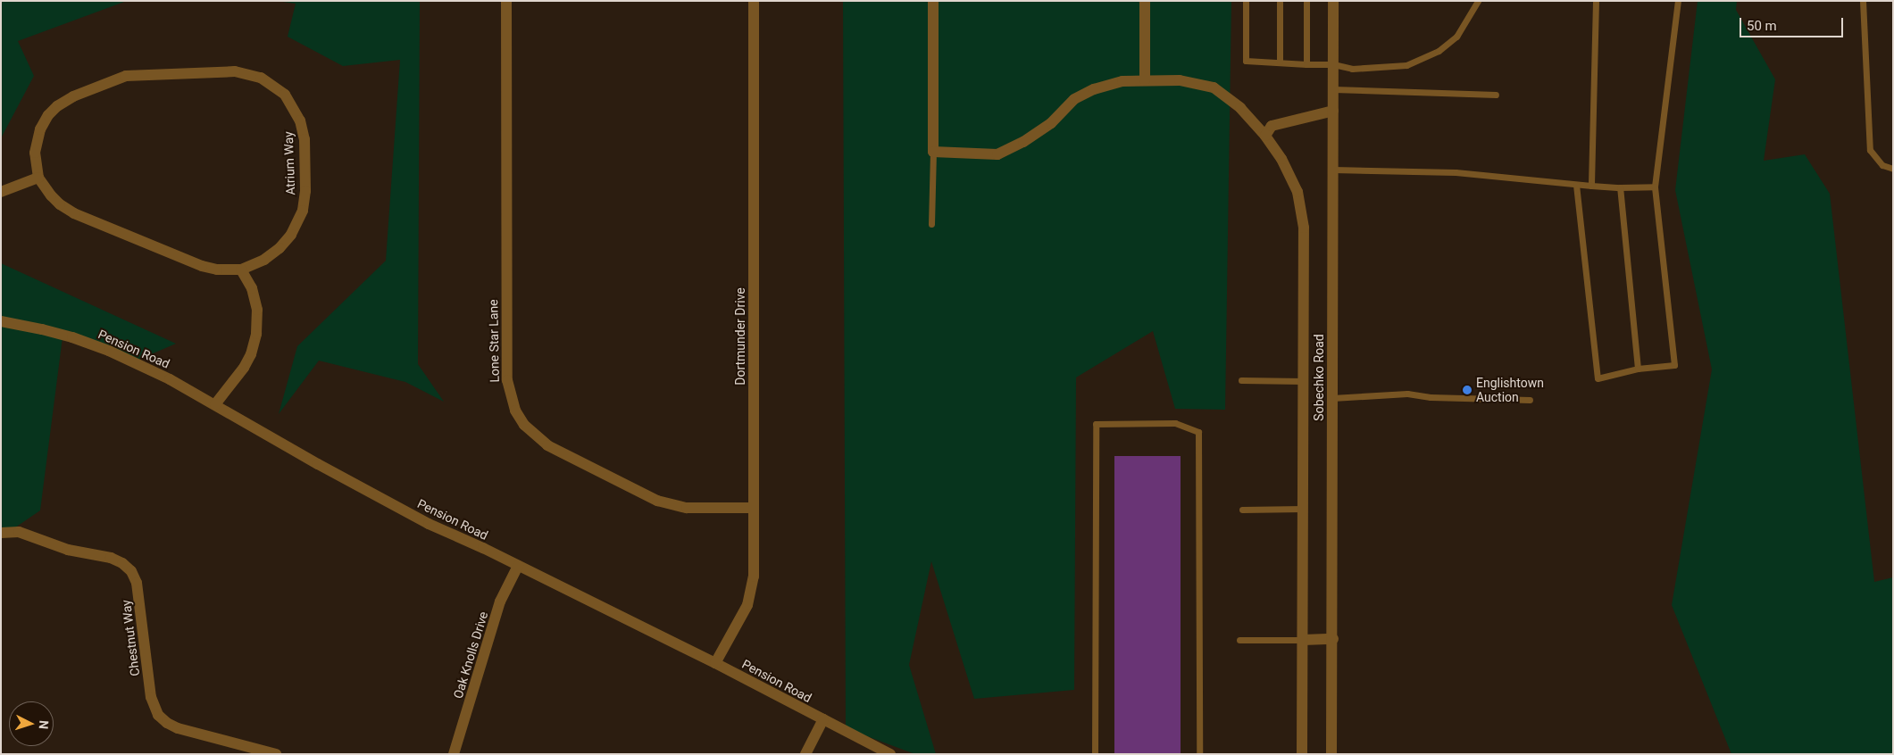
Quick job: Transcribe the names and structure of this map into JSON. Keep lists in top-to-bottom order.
{
  "streets": {
    "street": [
      "Atrium Way",
      "Dortmunder Drive",
      "Lone Star Lane",
      "Pension Road",
      "Sobechko Road",
      "Chestnut Way",
      "Oak Knolls Drive"
    ]
  },
  "crossings": [
    ["Dortmunder Drive", "Lone Star Lane"],
    ["Dortmunder Drive", "Pension Road"],
    ["Pension Road", "Oak Knolls Drive"]
  ],
  "places": ["Englishtown Auction"],
  "scale_bar": "50 m",
  "north": "right"
}
